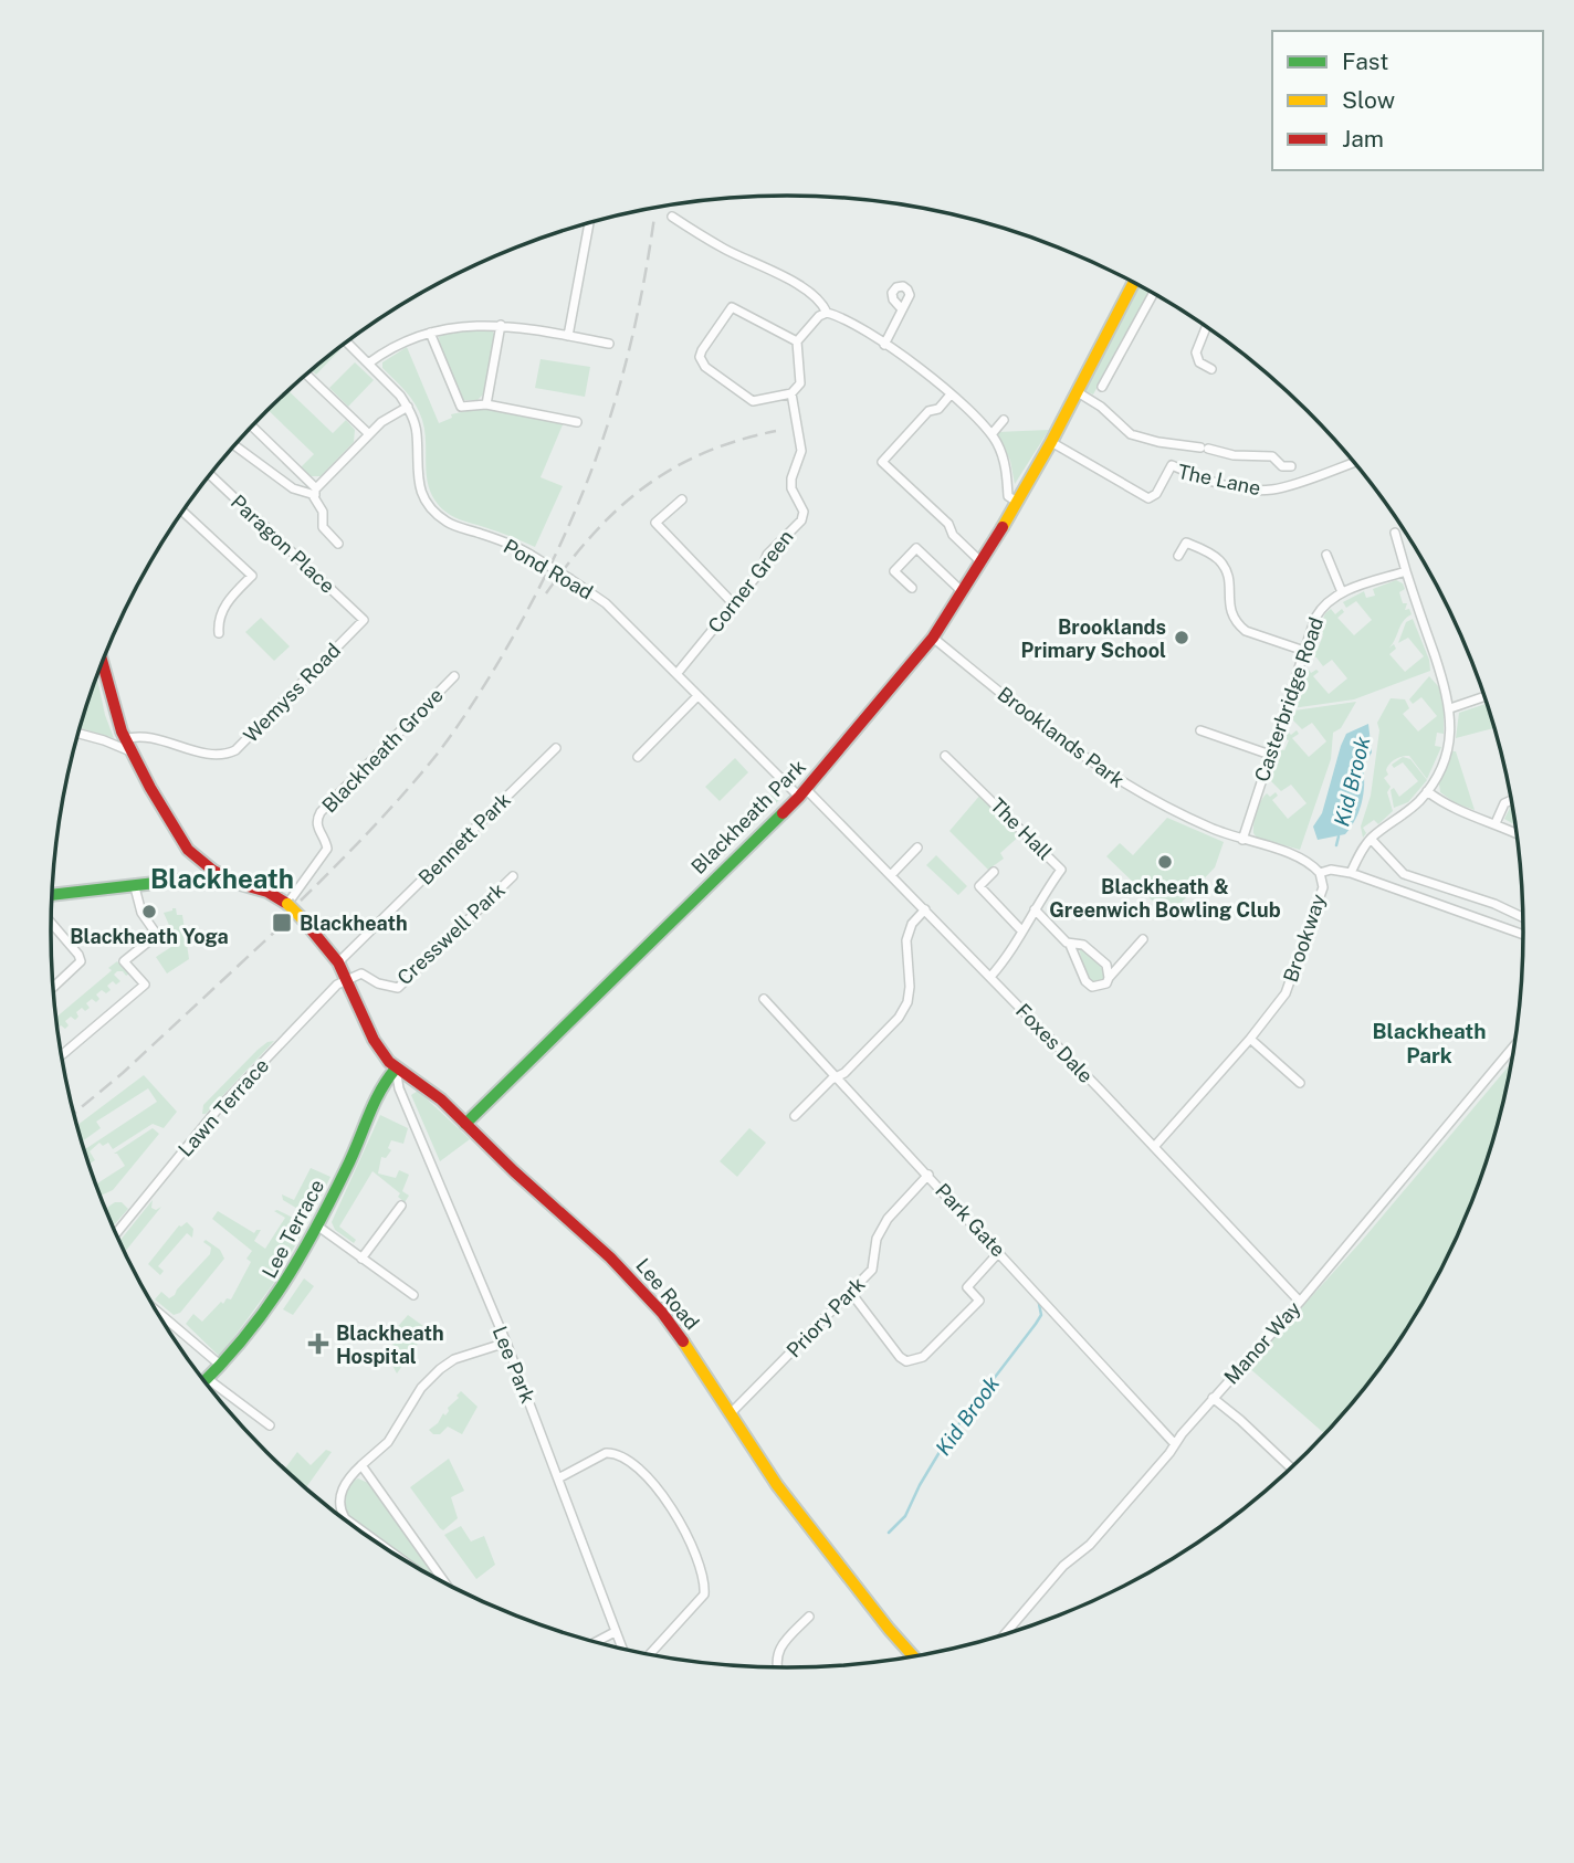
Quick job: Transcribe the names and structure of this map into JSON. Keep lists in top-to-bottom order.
{
  "streets": {
    "main road": ["Blackheath Park", "Lee Terrace", "Lee Road"],
    "street": [
      "The Lane",
      "Paragon Place",
      "Pond Road",
      "Corner Green",
      "Wemyss Road",
      "Casterbridge Road",
      "Brooklands Park",
      "Blackheath Grove",
      "The Hall",
      "Bennett Park",
      "Cresswell Park",
      "Brookway",
      "Foxes Dale",
      "Lawn Terrace",
      "Park Gate",
      "Priory Park",
      "Manor Way",
      "Lee Park"
    ]
  },
  "crossings": [
    ["The Lane", "Blackheath Park"],
    ["Paragon Place", "Wemyss Road"],
    ["Pond Road", "Corner Green"],
    ["Pond Road", "Blackheath Park"],
    ["Pond Road", "Foxes Dale"],
    ["Casterbridge Road", "Brooklands Park"],
    ["Brooklands Park", "Blackheath Park"],
    ["Brooklands Park", "Brookway"],
    ["Blackheath Grove", "Lee Road"],
    ["Blackheath Park", "Foxes Dale"],
    ["Blackheath Park", "Lee Road"],
    ["The Hall", "Foxes Dale"],
    ["Bennett Park", "Lee Road"],
    ["Cresswell Park", "Lawn Terrace"],
    ["Cresswell Park", "Lee Road"],
    ["Brookway", "Foxes Dale"],
    ["Foxes Dale", "Manor Way"],
    ["Lawn Terrace", "Lee Road"],
    ["Park Gate", "Priory Park"],
    ["Park Gate", "Manor Way"],
    ["Lee Terrace", "Lee Road"],
    ["Lee Terrace", "Lee Park"],
    ["Lee Road", "Priory Park"],
    ["Lee Road", "Lee Park"]
  ],
  "districts": ["Blackheath", "Blackheath Park"],
  "water": ["Kid Brook"],
  "places": {
    "other": ["Brooklands Primary School", "Blackheath & Greenwich Bowling Club", "Blackheath Yoga"],
    "transit": ["Blackheath"],
    "health": ["Blackheath Hospital"]
  },
  "legend": ["Fast", "Slow", "Jam"]
}
